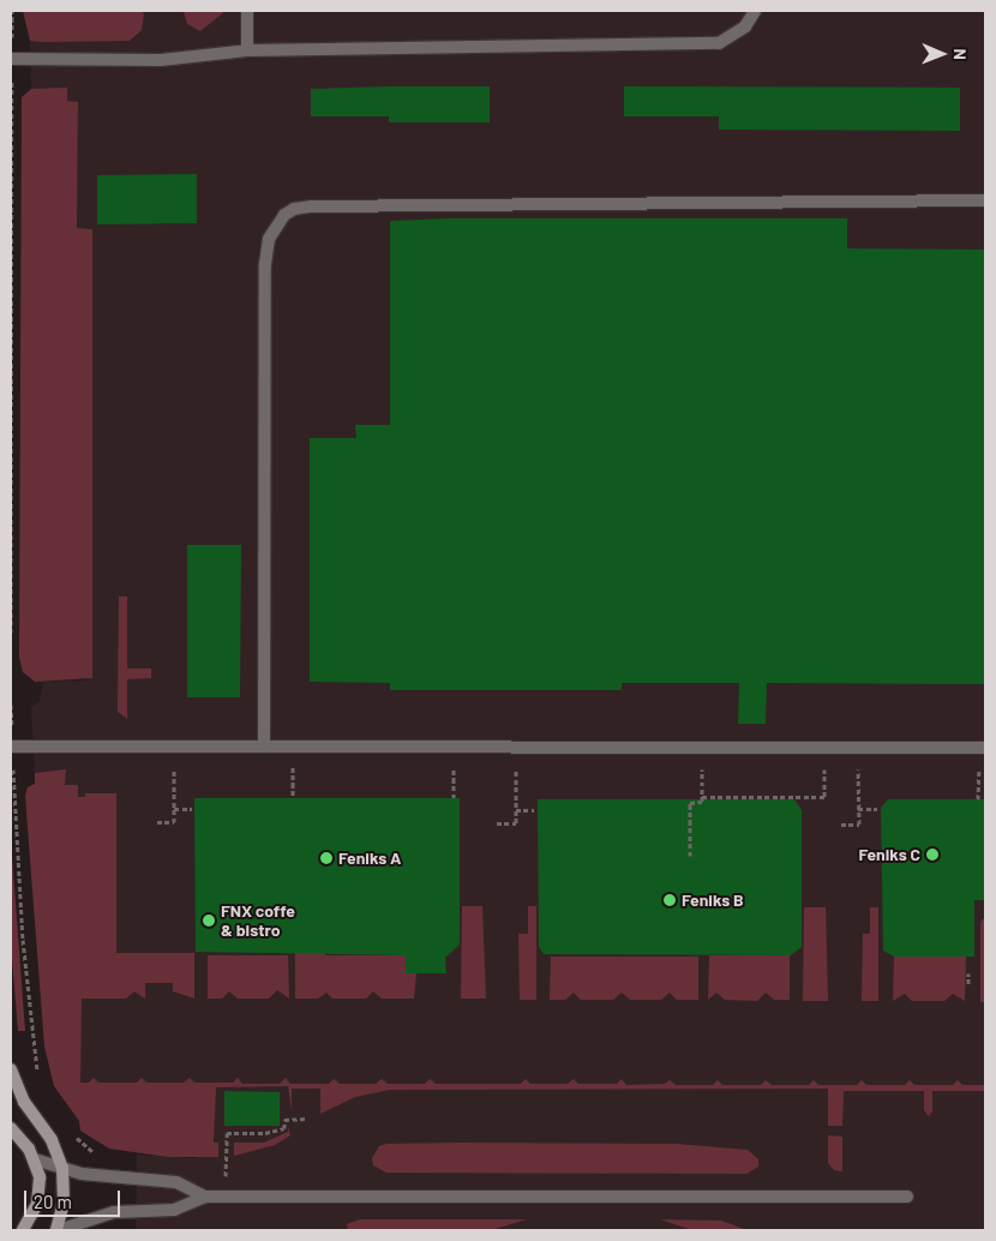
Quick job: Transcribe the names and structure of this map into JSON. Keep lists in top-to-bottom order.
{
  "places": [
    "Feniks C",
    "Feniks A",
    "Feniks B",
    "FNX coffe & bistro"
  ],
  "scale_bar": "20 m",
  "north": "right"
}
